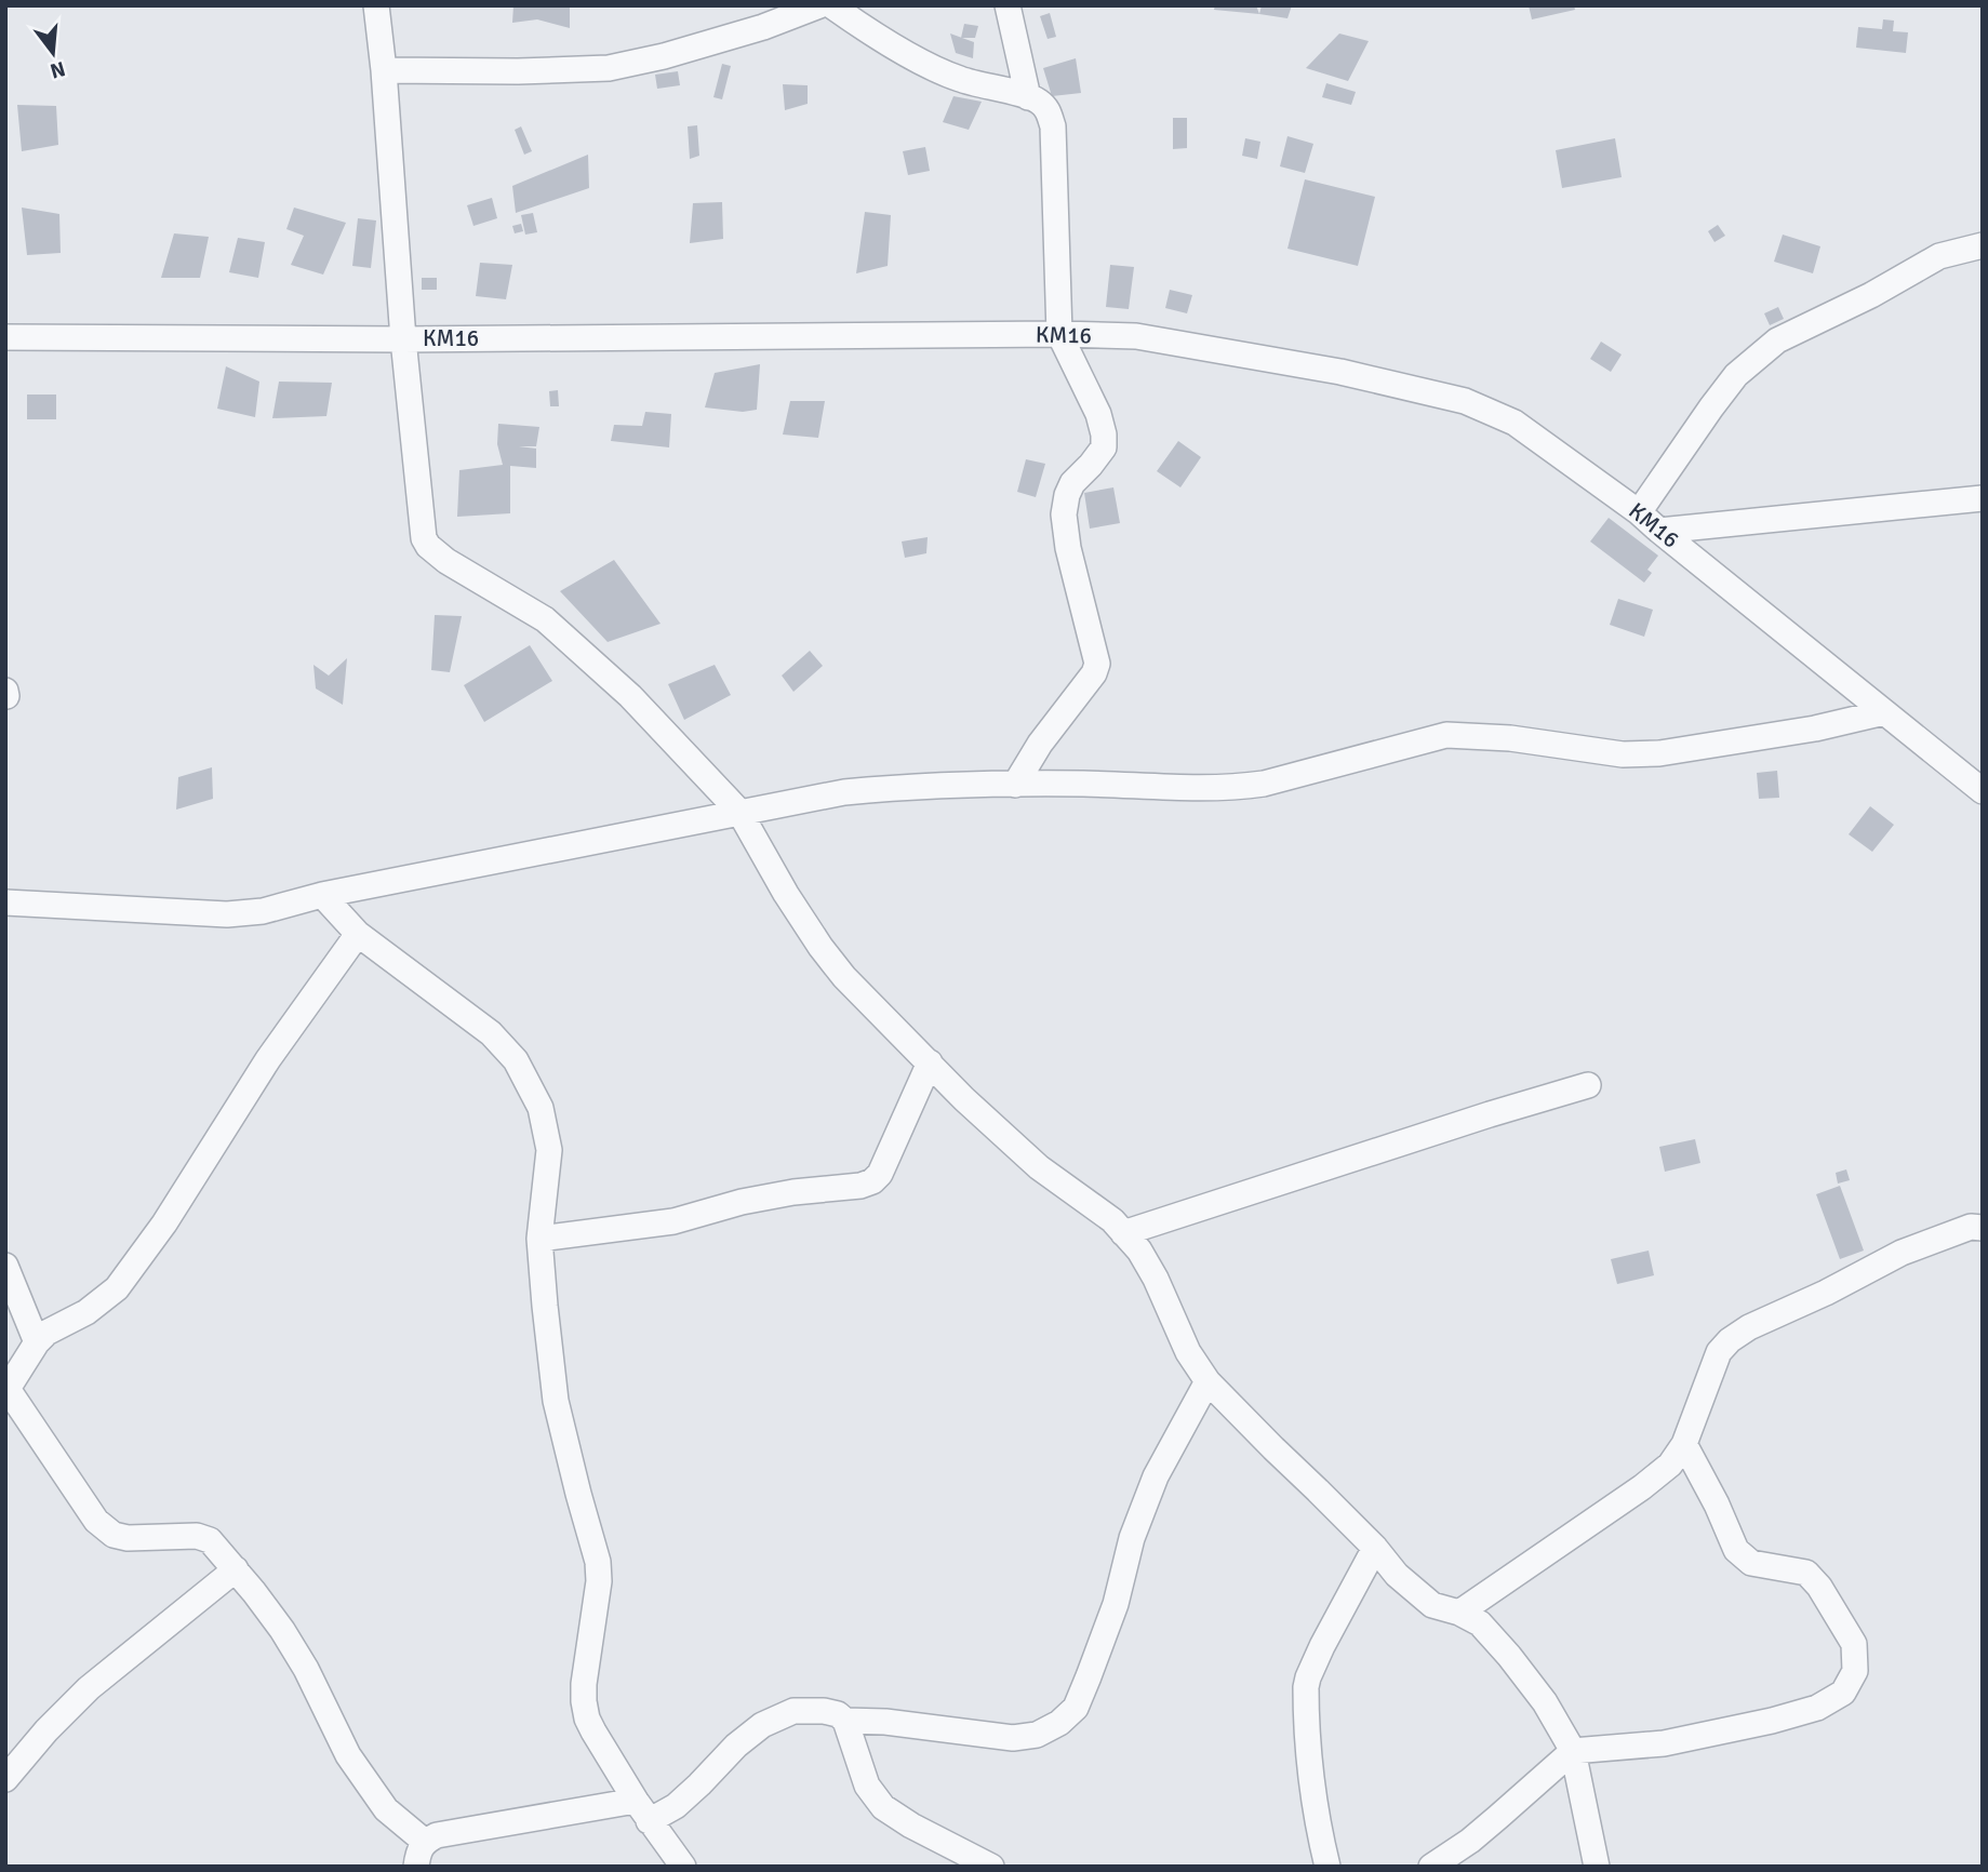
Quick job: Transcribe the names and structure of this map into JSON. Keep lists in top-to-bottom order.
{
  "streets": {
    "street": ["KM16"]
  },
  "north": "bottom"
}
